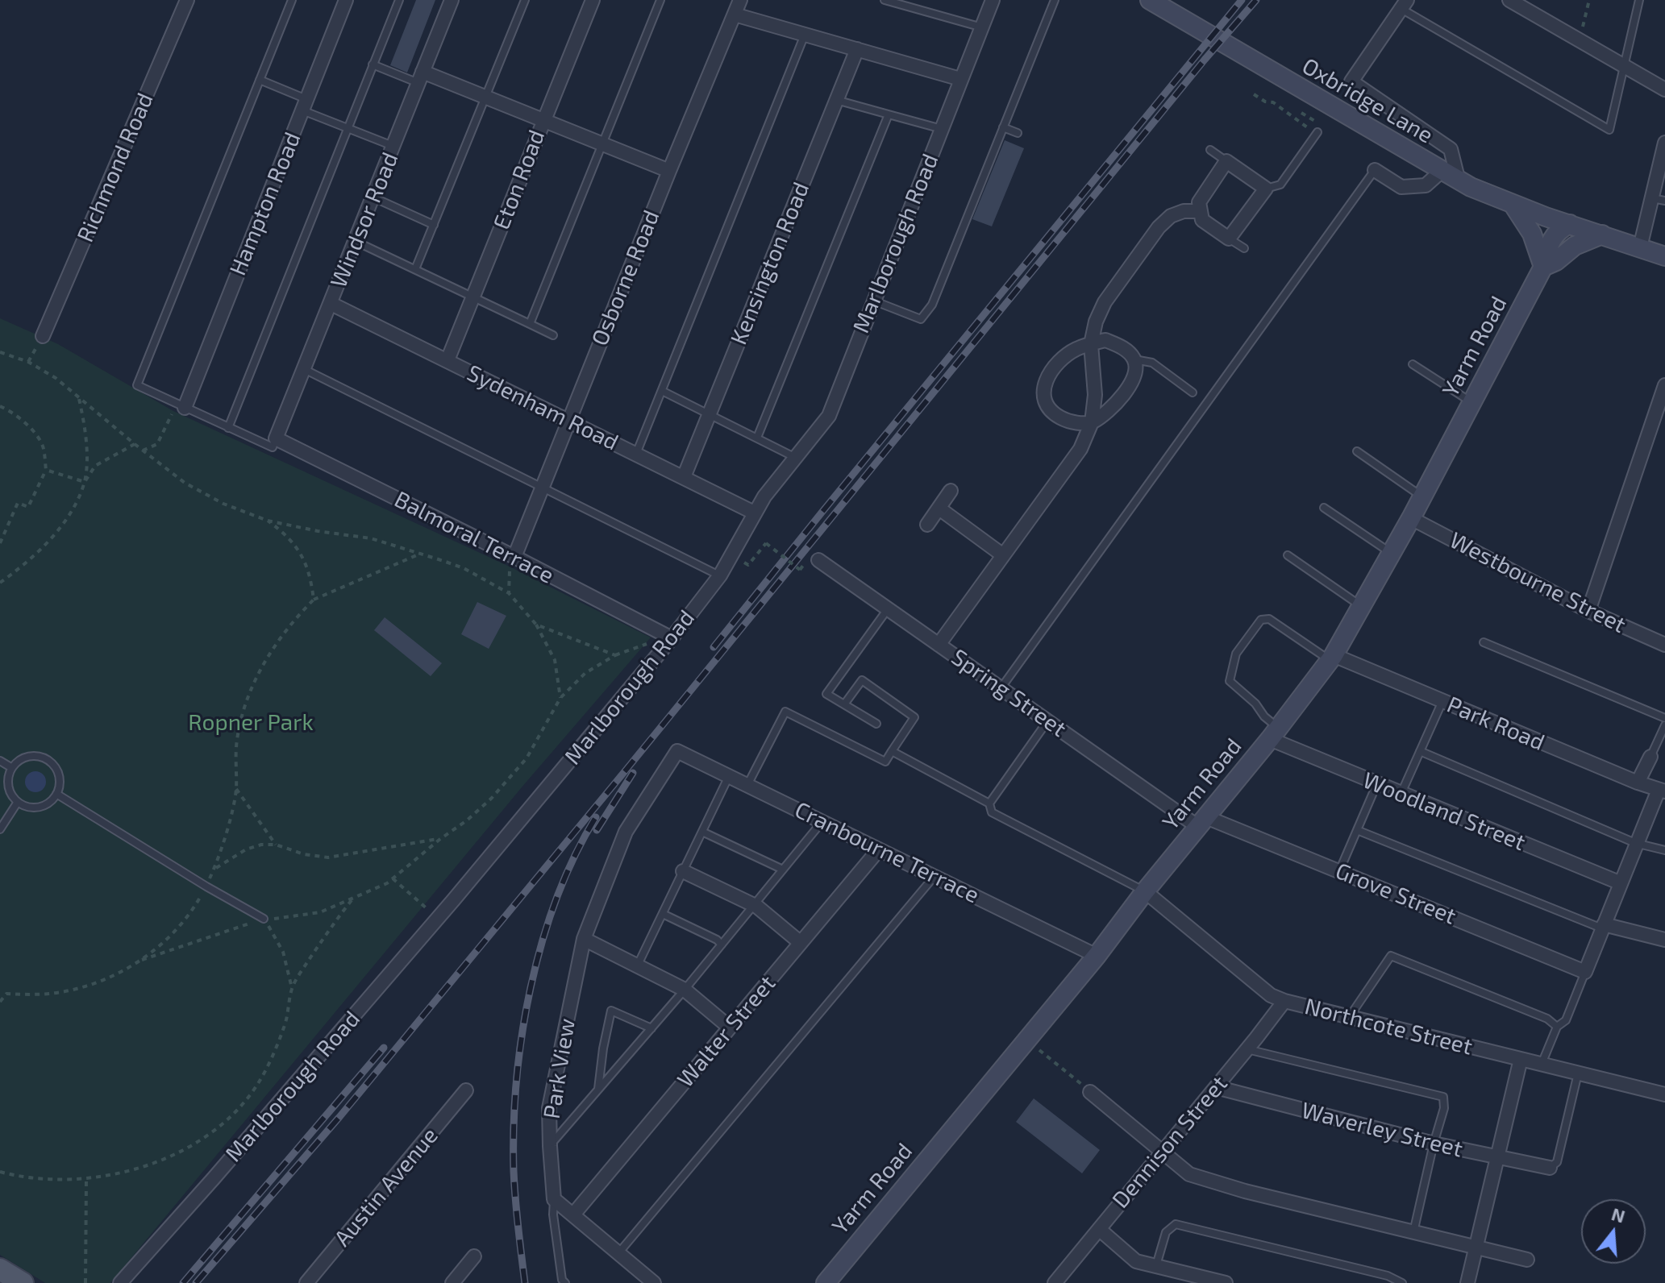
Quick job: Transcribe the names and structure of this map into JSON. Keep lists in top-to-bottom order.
{
  "streets": {
    "street": [
      "Oxbridge Lane",
      "Richmond Road",
      "Eton Road",
      "Hampton Road",
      "Windsor Road",
      "Marlborough Road",
      "Kensington Road",
      "Osborne Road",
      "Yarm Road",
      "Sydenham Road",
      "Balmoral Terrace",
      "Westbourne Street",
      "Spring Street",
      "Park Road",
      "Woodland Street",
      "Cranbourne Terrace",
      "Grove Street",
      "Northcote Street",
      "Walter Street",
      "Park View",
      "Waverley Street",
      "Dennison Street",
      "Austin Avenue"
    ]
  },
  "crossings": [
    ["Oxbridge Lane", "Yarm Road"],
    ["Eton Road", "Sydenham Road"],
    ["Windsor Road", "Sydenham Road"],
    ["Windsor Road", "Balmoral Terrace"],
    ["Marlborough Road", "Sydenham Road"],
    ["Marlborough Road", "Balmoral Terrace"],
    ["Kensington Road", "Sydenham Road"],
    ["Osborne Road", "Sydenham Road"],
    ["Osborne Road", "Balmoral Terrace"],
    ["Yarm Road", "Westbourne Street"],
    ["Yarm Road", "Spring Street"],
    ["Yarm Road", "Park Road"],
    ["Yarm Road", "Woodland Street"],
    ["Yarm Road", "Cranbourne Terrace"],
    ["Yarm Road", "Grove Street"],
    ["Yarm Road", "Northcote Street"],
    ["Spring Street", "Grove Street"],
    ["Cranbourne Terrace", "Walter Street"],
    ["Cranbourne Terrace", "Park View"],
    ["Northcote Street", "Dennison Street"],
    ["Waverley Street", "Dennison Street"]
  ],
  "parks": ["Ropner Park"],
  "north": "top"
}
